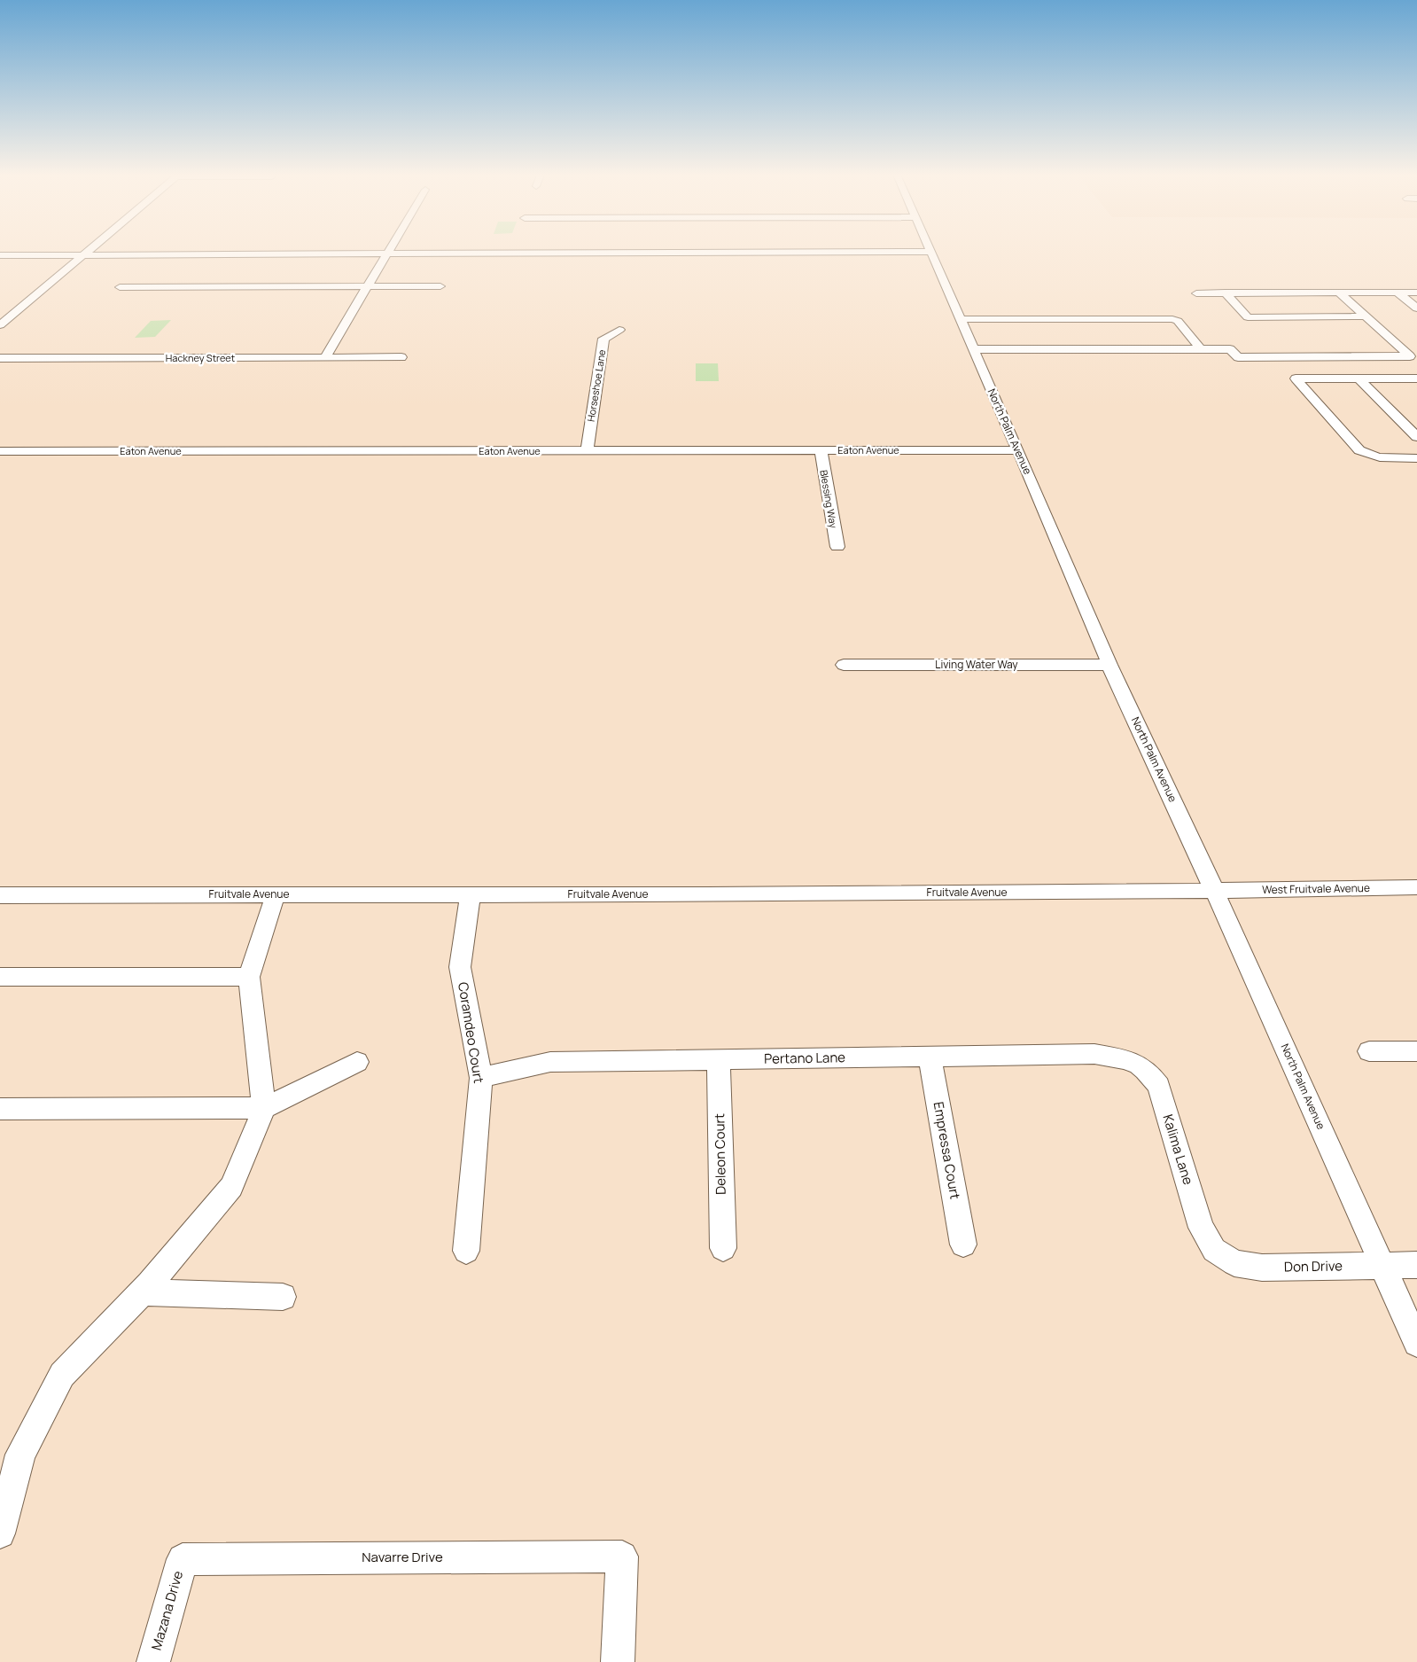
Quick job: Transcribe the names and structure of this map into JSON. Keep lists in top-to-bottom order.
{
  "streets": {
    "street": [
      "Hackney Street",
      "Horseshoe Lane",
      "North Palm Avenue",
      "Eaton Avenue",
      "Blessing Way",
      "Living Water Way",
      "West Fruitvale Avenue",
      "Fruitvale Avenue",
      "Coramdeo Court",
      "Pertano Lane",
      "Kalima Lane",
      "Empressa Court",
      "Deleon Court",
      "Don Drive",
      "Navarre Drive",
      "Mazana Drive"
    ]
  },
  "crossings": [
    ["Horseshoe Lane", "Eaton Avenue"],
    ["North Palm Avenue", "Eaton Avenue"],
    ["North Palm Avenue", "Living Water Way"],
    ["North Palm Avenue", "West Fruitvale Avenue"],
    ["North Palm Avenue", "Fruitvale Avenue"],
    ["North Palm Avenue", "Don Drive"],
    ["Eaton Avenue", "Blessing Way"],
    ["West Fruitvale Avenue", "Fruitvale Avenue"],
    ["Fruitvale Avenue", "Coramdeo Court"],
    ["Coramdeo Court", "Pertano Lane"],
    ["Pertano Lane", "Kalima Lane"],
    ["Pertano Lane", "Empressa Court"],
    ["Pertano Lane", "Deleon Court"],
    ["Kalima Lane", "Don Drive"],
    ["Navarre Drive", "Mazana Drive"]
  ]
}
